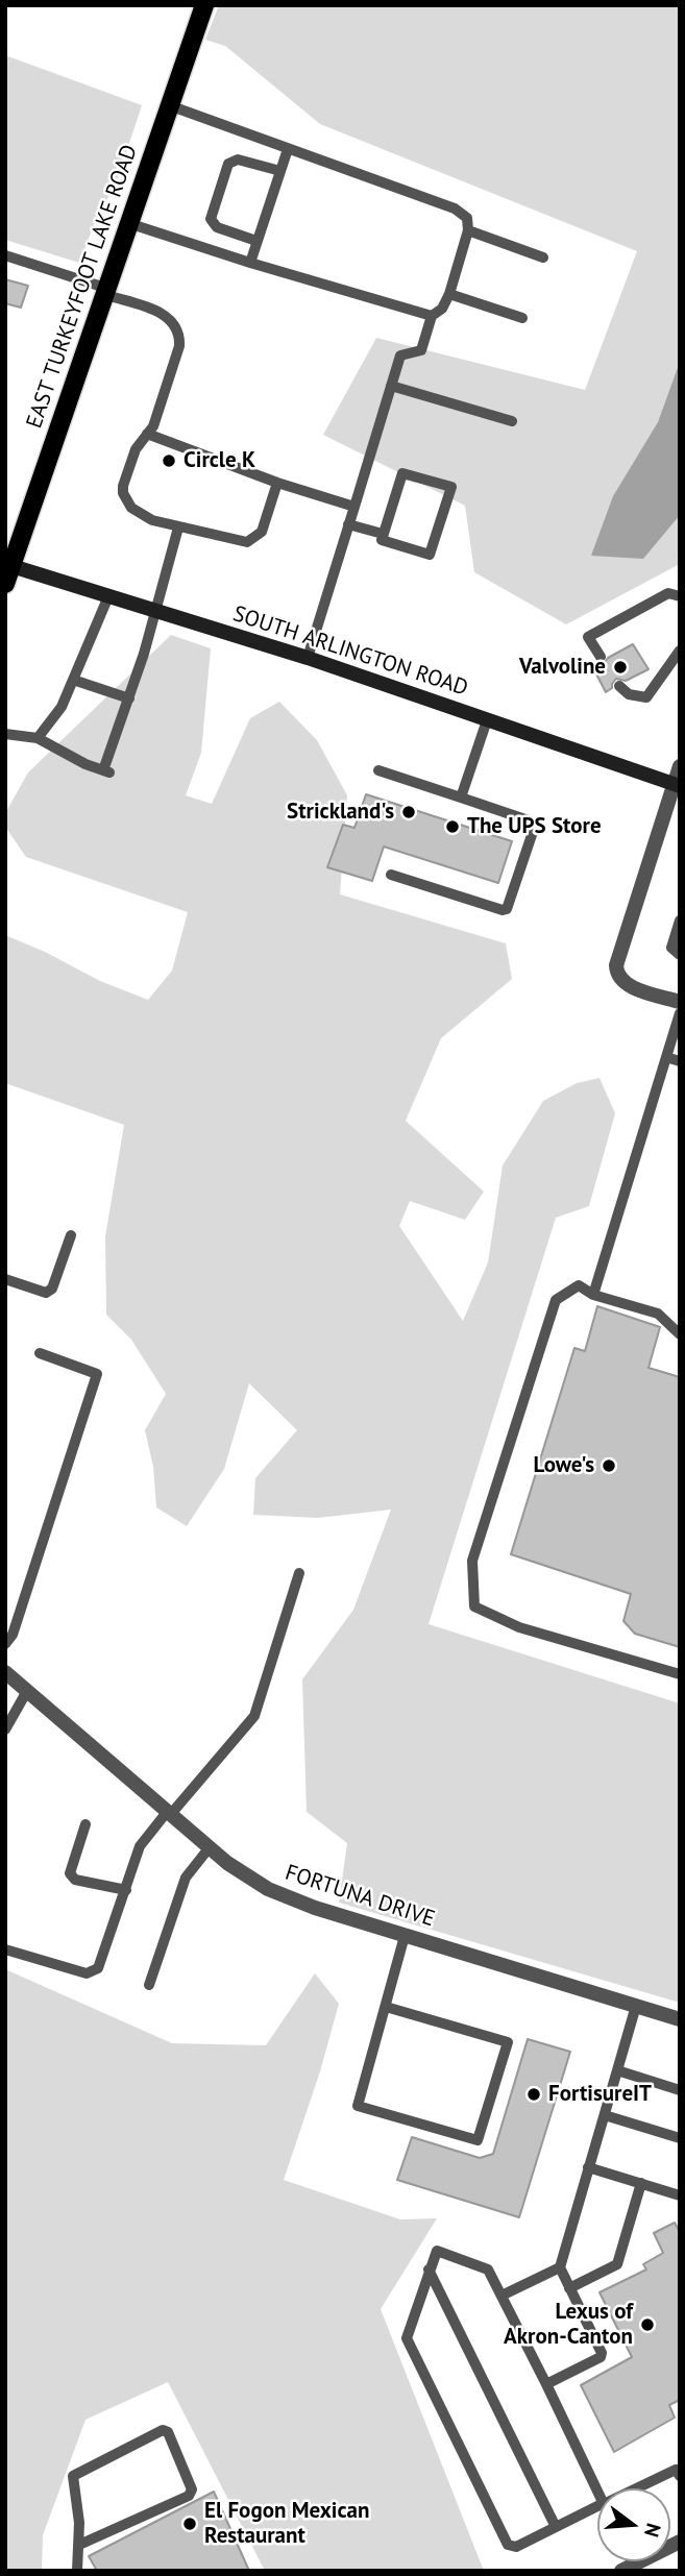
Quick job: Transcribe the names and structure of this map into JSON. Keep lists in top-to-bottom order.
{
  "streets": {
    "main road": ["EAST TURKEYFOOT LAKE ROAD", "SOUTH ARLINGTON ROAD"],
    "street": ["FORTUNA DRIVE"]
  },
  "crossings": [
    ["EAST TURKEYFOOT LAKE ROAD", "SOUTH ARLINGTON ROAD"]
  ],
  "places": [
    "Circle K",
    "Valvoline",
    "Strickland's",
    "The UPS Store",
    "Lowe's",
    "FortisureIT",
    "Lexus of Akron-Canton",
    "El Fogon Mexican Restaurant"
  ],
  "north": "right"
}
